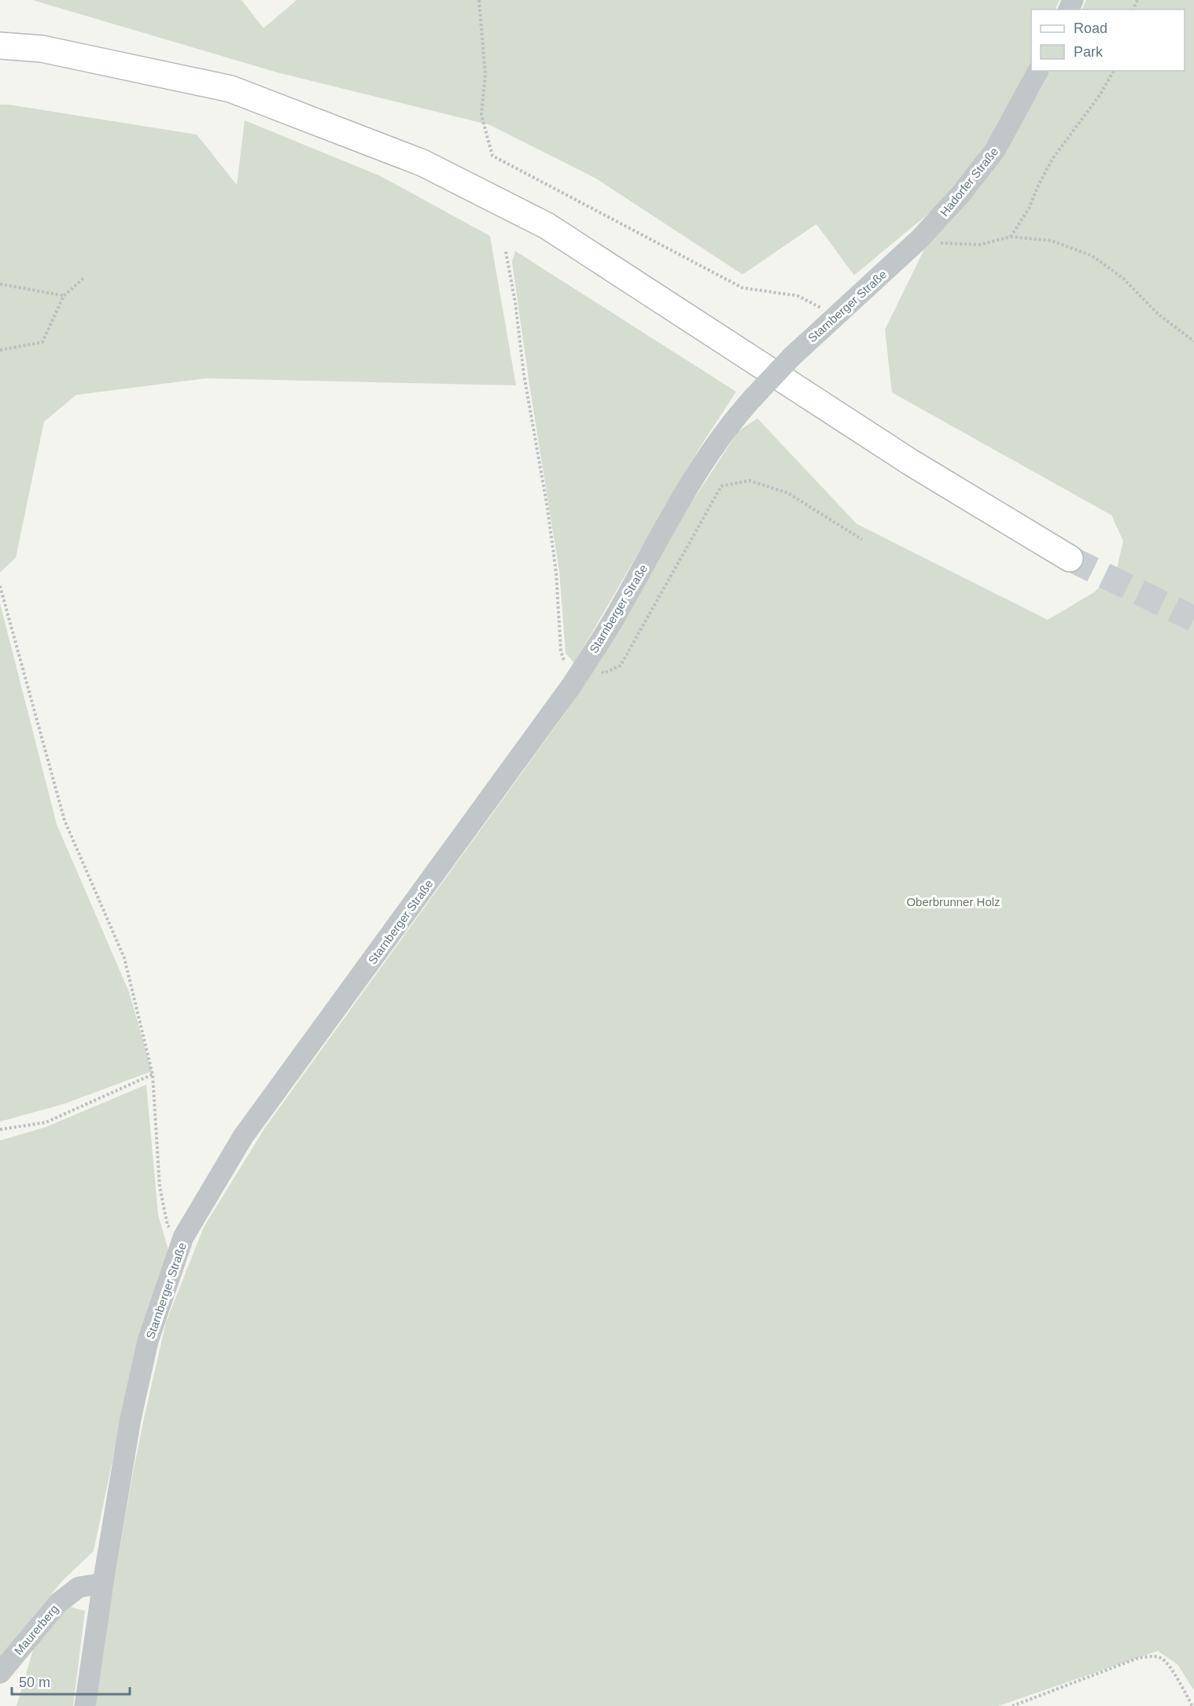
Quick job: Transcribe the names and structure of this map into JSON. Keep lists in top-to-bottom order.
{
  "streets": {
    "street": ["Hadorfer Straße", "Starnberger Straße", "Maurerberg"]
  },
  "crossings": [
    ["Hadorfer Straße", "Starnberger Straße"],
    ["Starnberger Straße", "Maurerberg"]
  ],
  "parks": ["Oberbrunner Holz"],
  "legend": ["Road", "Park"],
  "scale_bar": "50 m"
}
